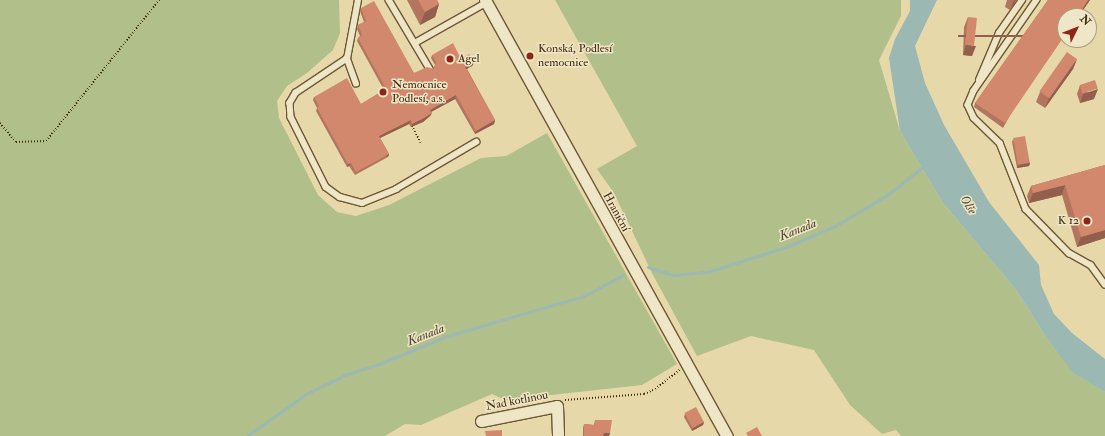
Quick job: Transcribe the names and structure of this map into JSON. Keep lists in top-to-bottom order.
{
  "streets": {
    "street": ["Hraniční", "Nad kotlinou"]
  },
  "water": ["Olše", "Kanada"],
  "places": [
    "Konská, Podlesí nemocnice",
    "Agel",
    "Nemocnice Podlesí, a.s.",
    "K 12"
  ],
  "north": "top right"
}
